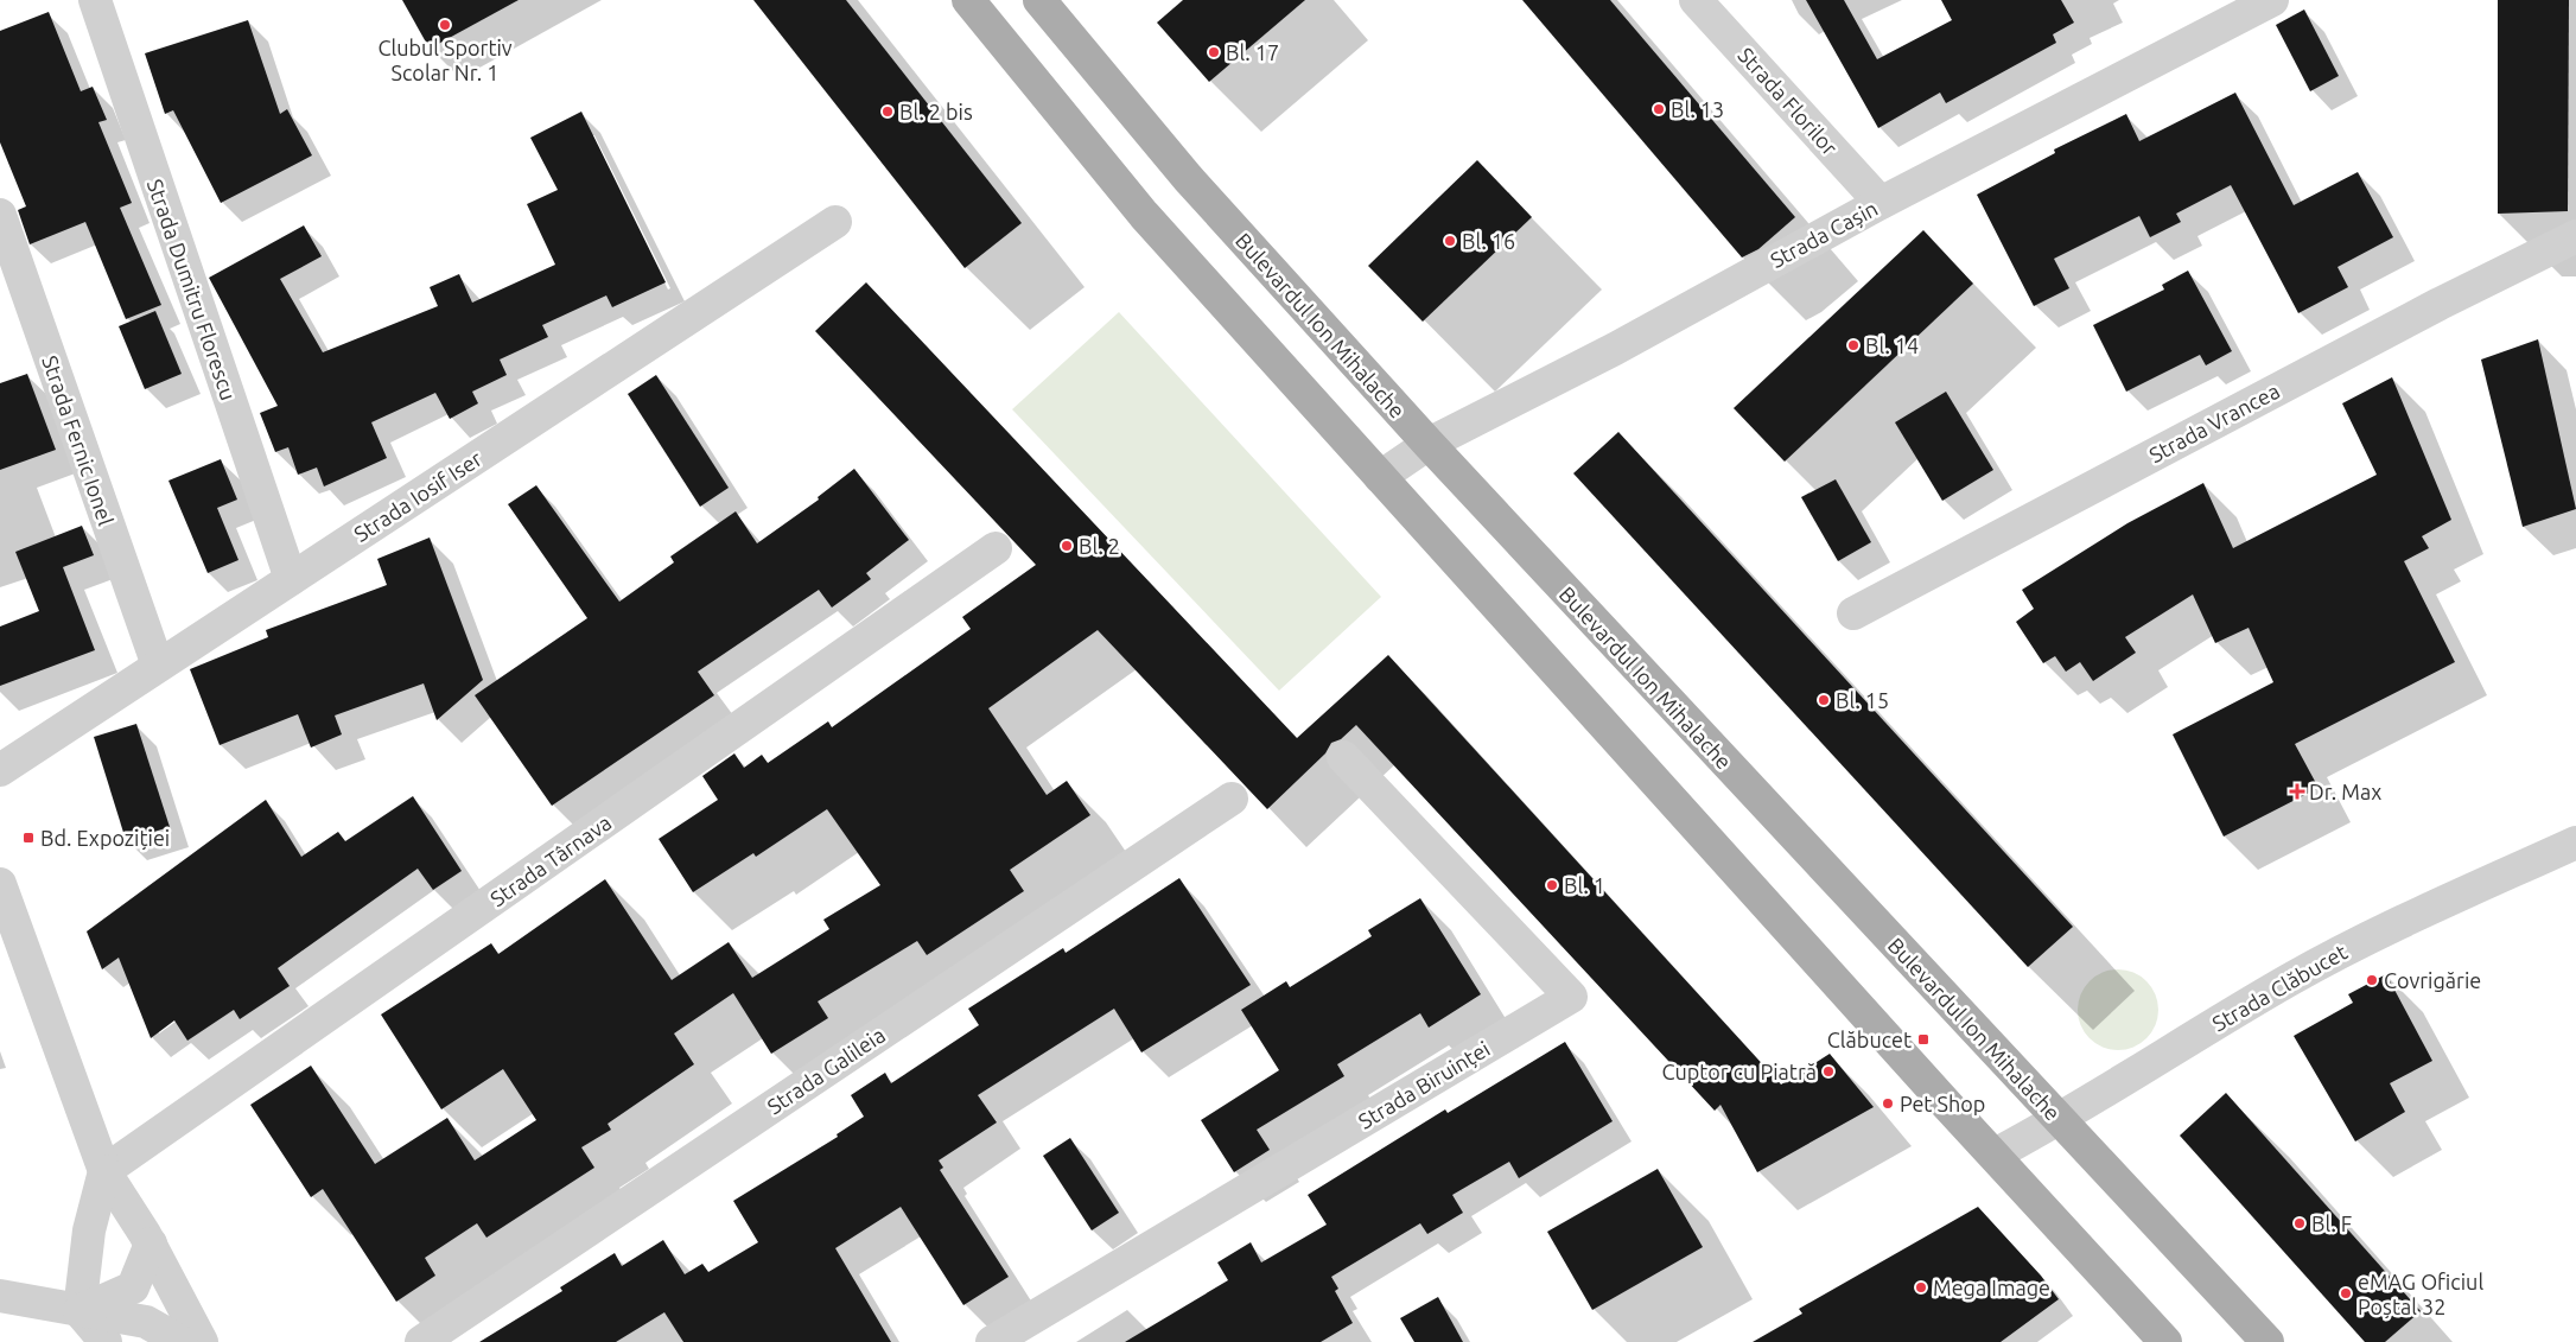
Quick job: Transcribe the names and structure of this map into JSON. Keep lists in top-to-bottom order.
{
  "streets": {
    "main road": ["Bulevardul Ion Mihalache"],
    "street": [
      "Strada Florilor",
      "Strada Cașin",
      "Strada Dumitru Florescu",
      "Strada Vrancea",
      "Strada Fernic Ionel",
      "Strada Iosif Iser",
      "Strada Târnava",
      "Strada Clăbucet",
      "Strada Galileia",
      "Strada Biruinței"
    ]
  },
  "crossings": [
    ["Strada Florilor", "Strada Cașin"],
    ["Strada Cașin", "Bulevardul Ion Mihalache"],
    ["Strada Dumitru Florescu", "Strada Iosif Iser"],
    ["Bulevardul Ion Mihalache", "Strada Clăbucet"],
    ["Strada Fernic Ionel", "Strada Iosif Iser"]
  ],
  "places": {
    "other": [
      "Clubul Sportiv Scolar Nr. 1",
      "Bl. 17",
      "Bl. 13",
      "Bl. 2 bis",
      "Bl. 16",
      "Bl. 14",
      "Bl. 2",
      "Bl. 15",
      "Bl. 1",
      "Covrigărie",
      "Cuptor cu Piatră",
      "Pet Shop",
      "Bl. F",
      "Mega Image",
      "eMAG Oficiul Poștal 32"
    ],
    "health": ["Dr. Max"],
    "transit": ["Bd. Expoziției", "Clăbucet"]
  }
}
